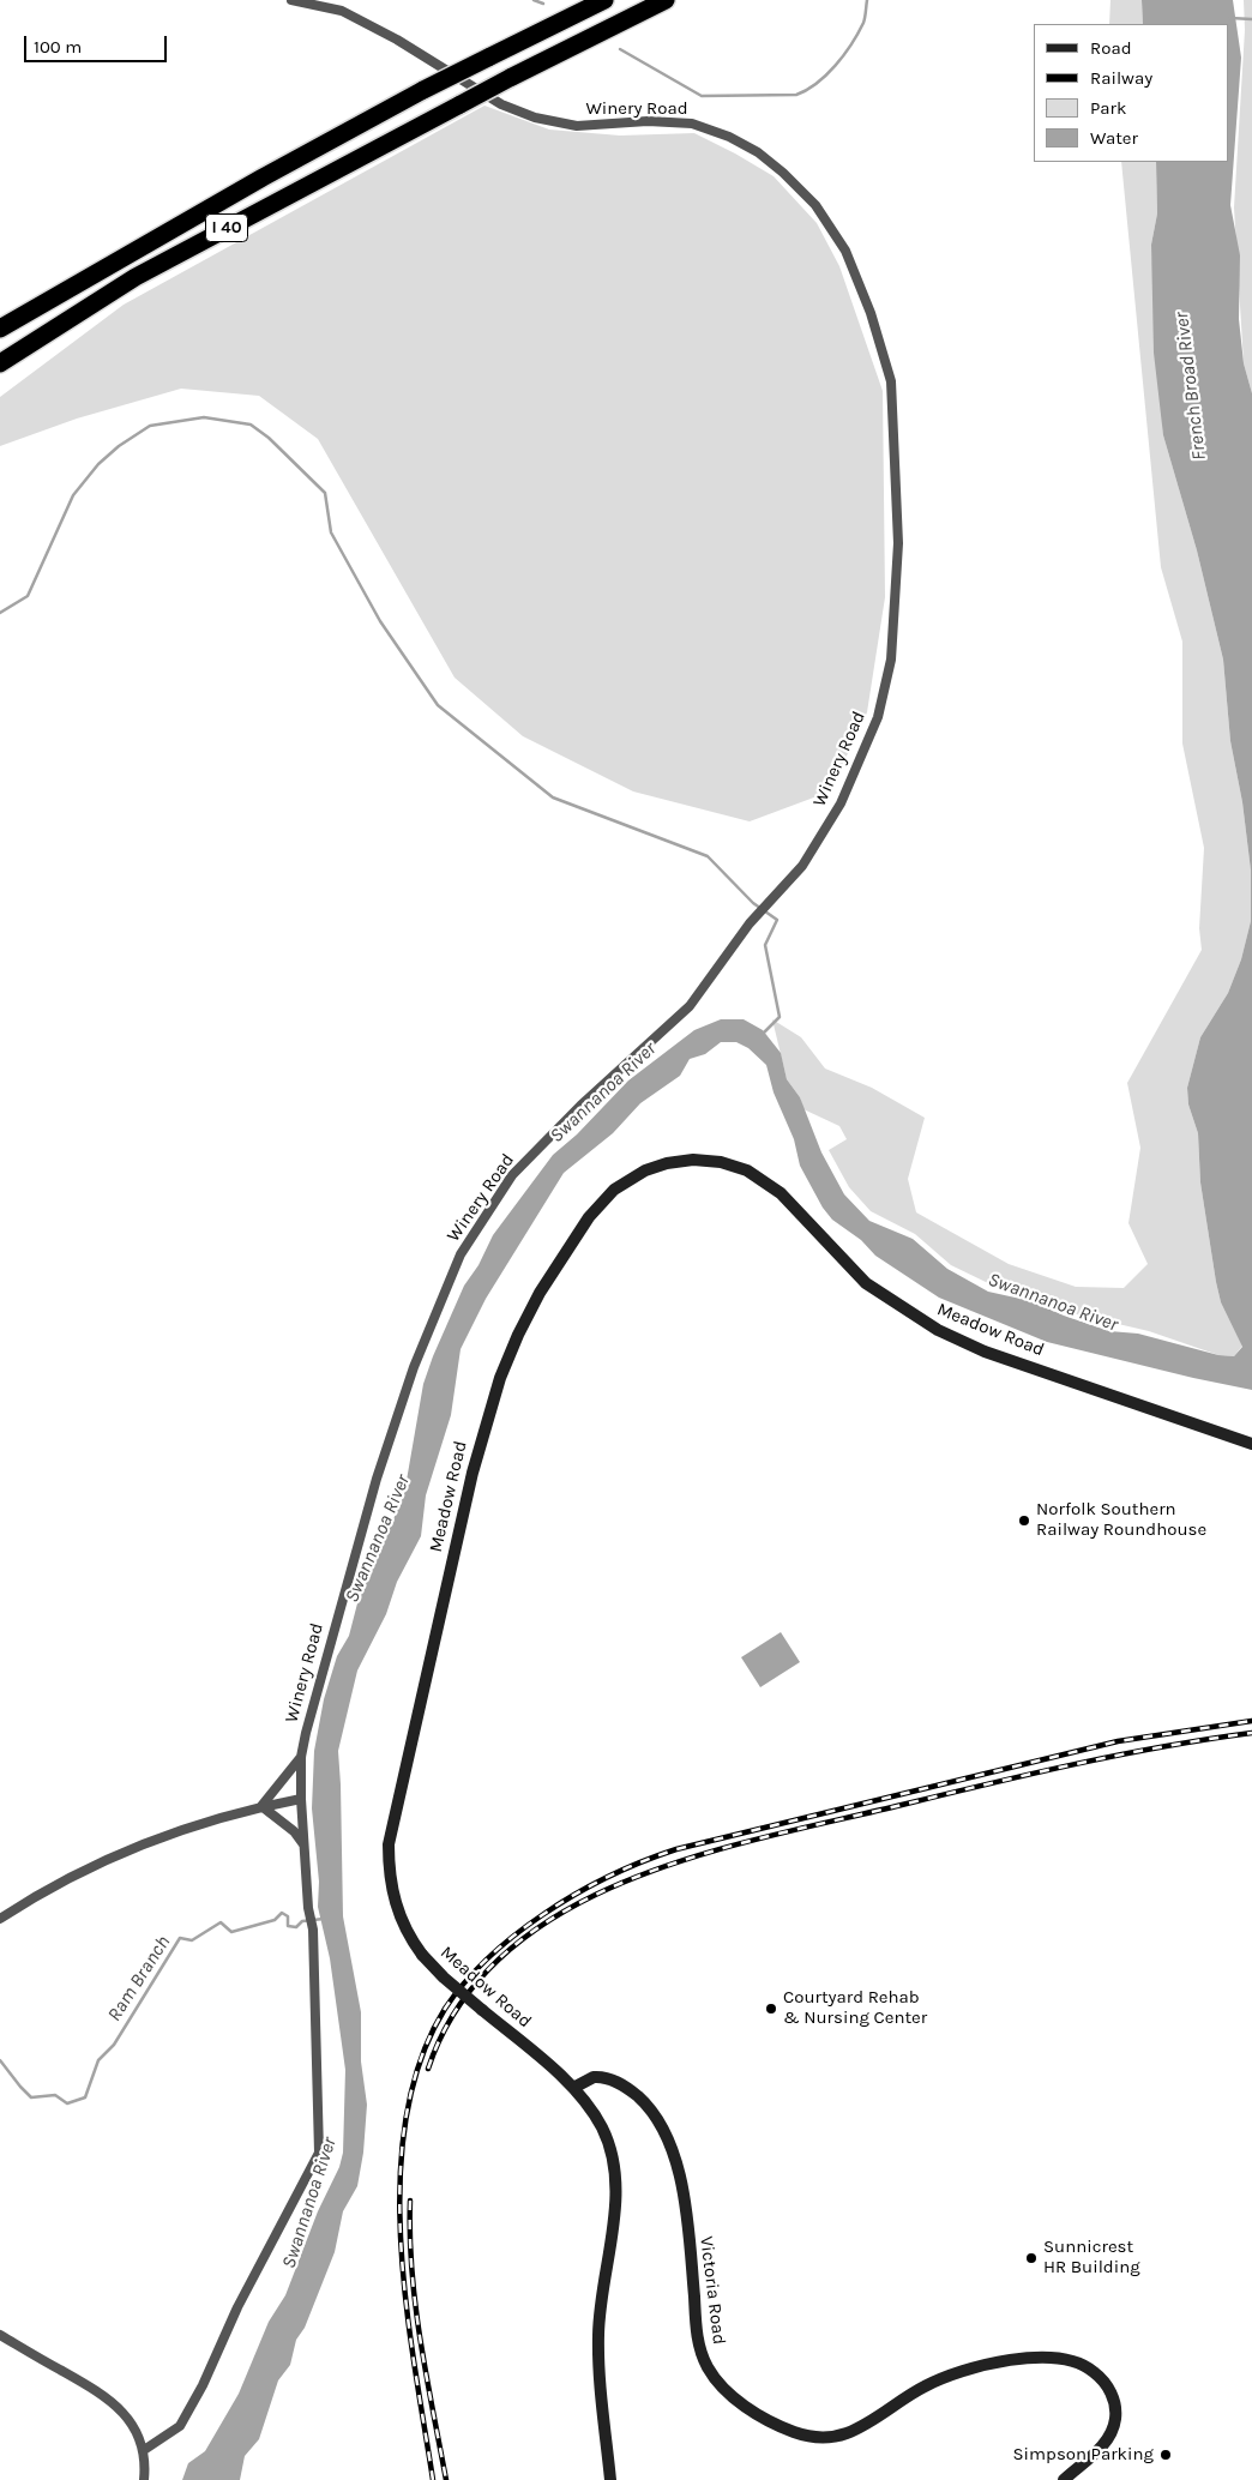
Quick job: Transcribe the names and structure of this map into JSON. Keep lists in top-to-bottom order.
{
  "streets": {
    "highway": ["I 40"],
    "main road": ["Meadow Road", "Victoria Road"],
    "street": ["Winery Road"]
  },
  "crossings": [
    ["Meadow Road", "Victoria Road"]
  ],
  "water": ["French Broad River", "Swannanoa River", "Ram Branch"],
  "places": [
    "Norfolk Southern Railway Roundhouse",
    "Courtyard Rehab & Nursing Center",
    "Sunnicrest HR Building",
    "Simpson Parking"
  ],
  "legend": [
    "Road",
    "Railway",
    "Park",
    "Water"
  ],
  "scale_bar": "100 m"
}
